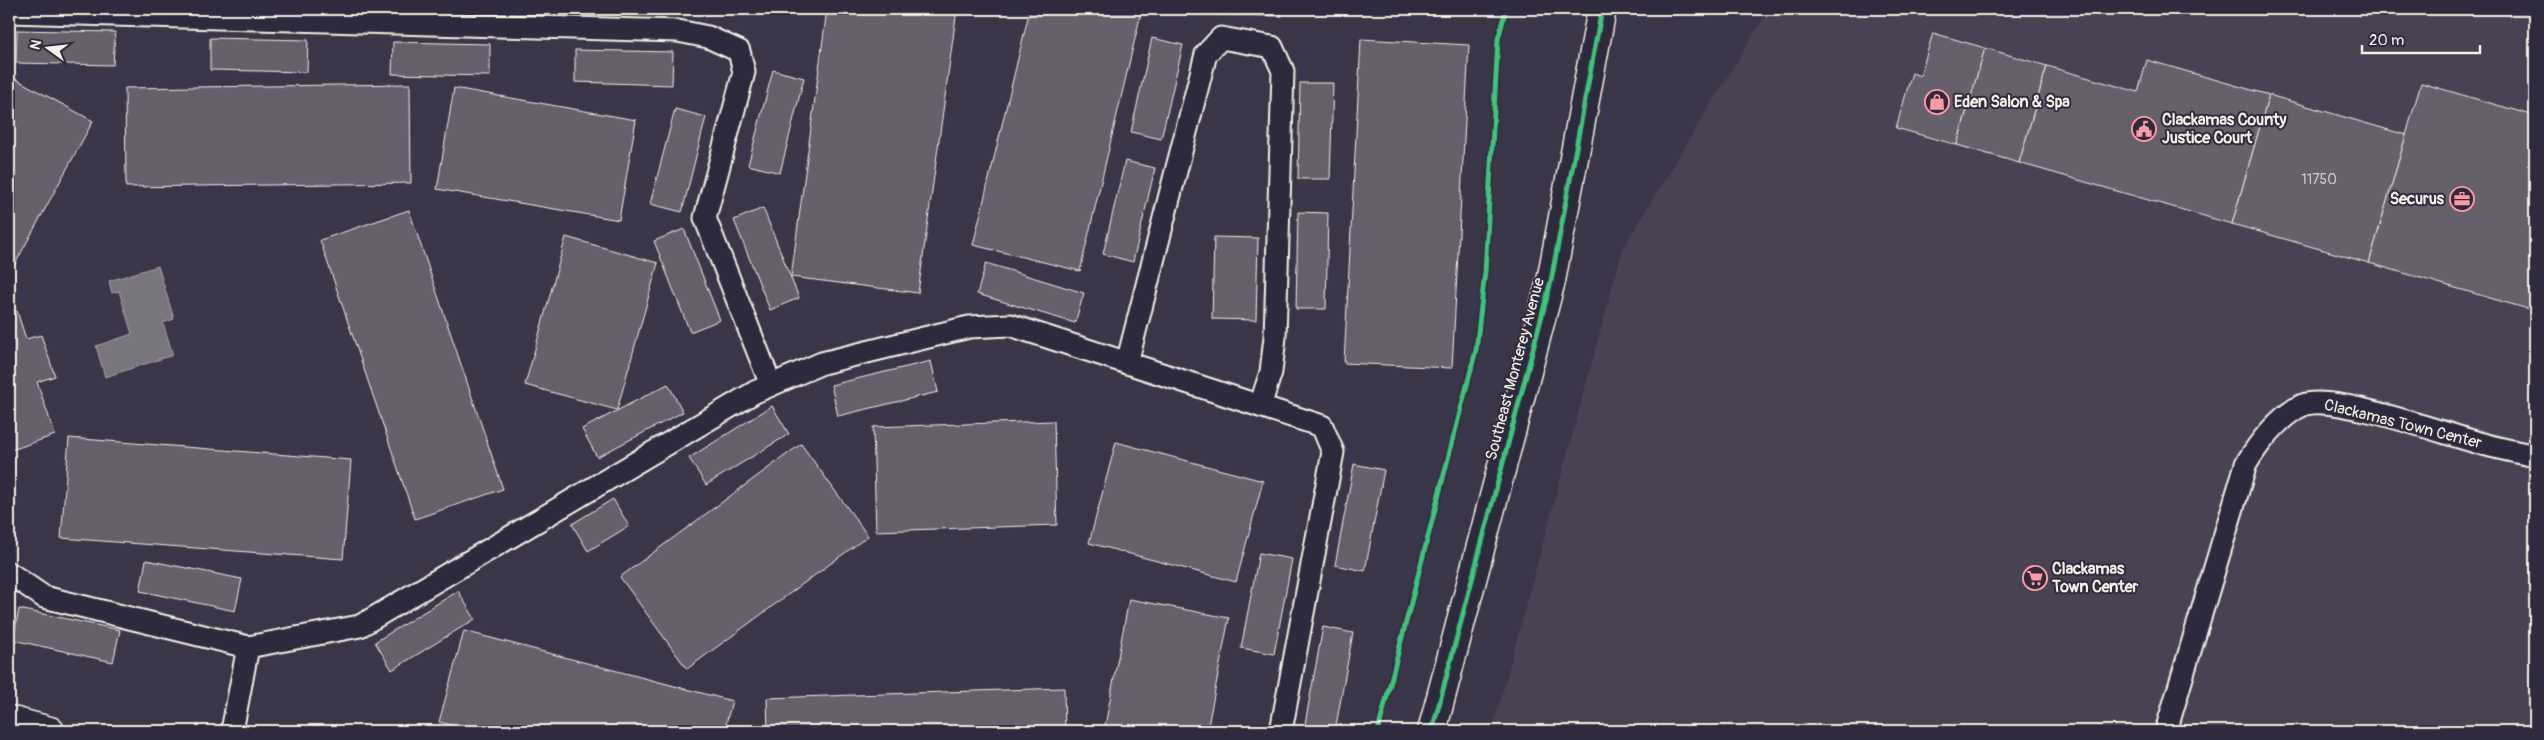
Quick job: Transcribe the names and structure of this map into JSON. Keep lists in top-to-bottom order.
{
  "streets": {
    "main road": ["Southeast Monterey Avenue"],
    "lane": ["Clackamas Town Center"]
  },
  "places": {
    "shop": ["Eden Salon & Spa"],
    "public building": ["Clackamas County Justice Court"],
    "office": ["Securus"],
    "supermarket": ["Clackamas Town Center"]
  },
  "house_numbers": ["11750"],
  "scale_bar": "20 m",
  "north": "left"
}
